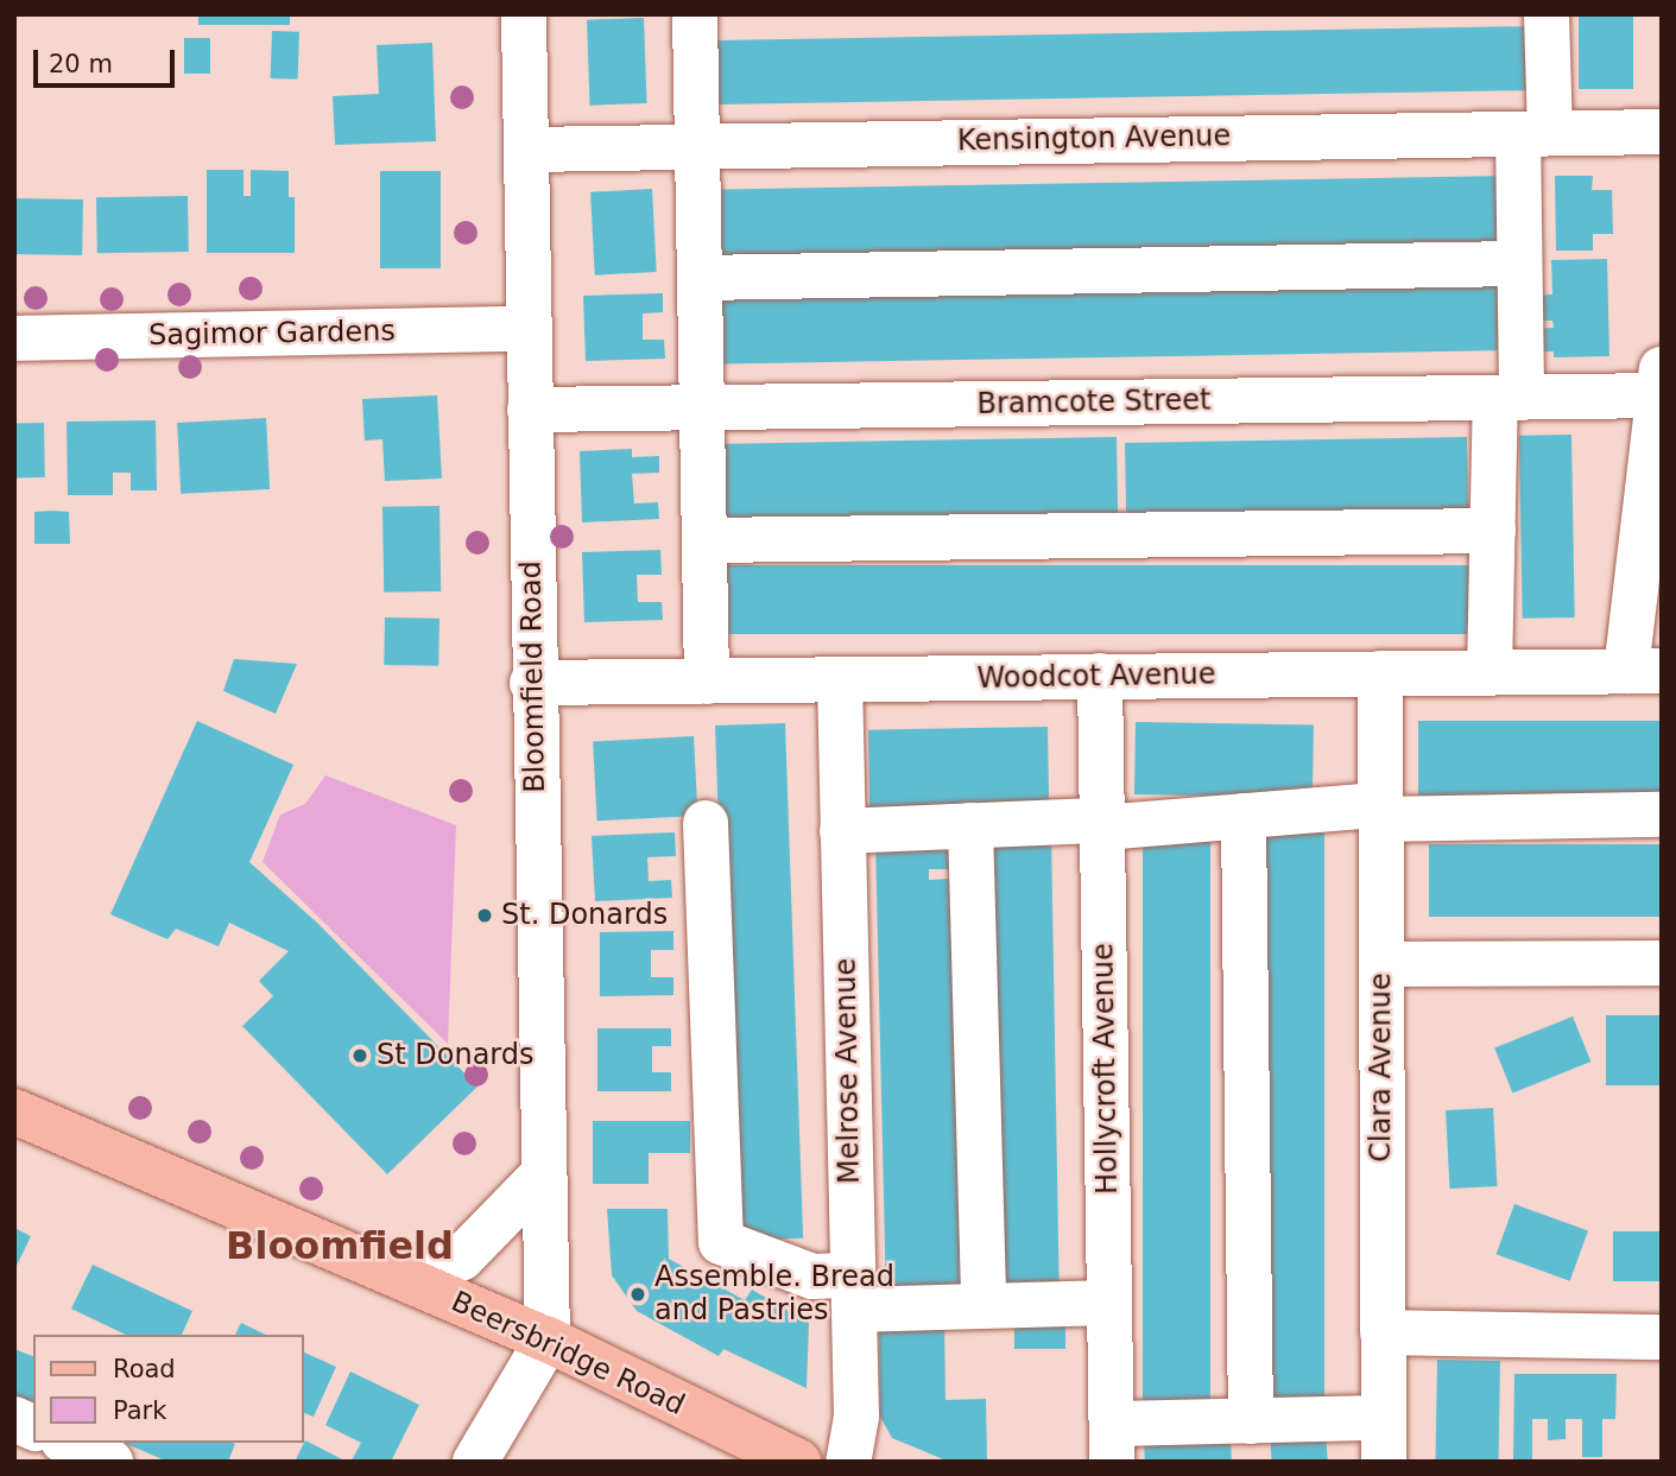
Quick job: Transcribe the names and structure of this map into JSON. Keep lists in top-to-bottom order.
{
  "streets": {
    "main road": ["Beersbridge Road"],
    "street": [
      "Kensington Avenue",
      "Sagimor Gardens",
      "Bramcote Street",
      "Bloomfield Road",
      "Woodcot Avenue",
      "Clara Avenue",
      "Hollycroft Avenue",
      "Melrose Avenue"
    ]
  },
  "crossings": [
    ["Kensington Avenue", "Bloomfield Road"],
    ["Sagimor Gardens", "Bloomfield Road"],
    ["Bramcote Street", "Bloomfield Road"],
    ["Bloomfield Road", "Woodcot Avenue"],
    ["Bloomfield Road", "Beersbridge Road"],
    ["Woodcot Avenue", "Clara Avenue"],
    ["Woodcot Avenue", "Hollycroft Avenue"],
    ["Woodcot Avenue", "Melrose Avenue"]
  ],
  "districts": ["Bloomfield"],
  "places": ["St. Donards", "St Donards", "Assemble. Bread and Pastries"],
  "legend": ["Road", "Park"],
  "scale_bar": "20 m"
}
